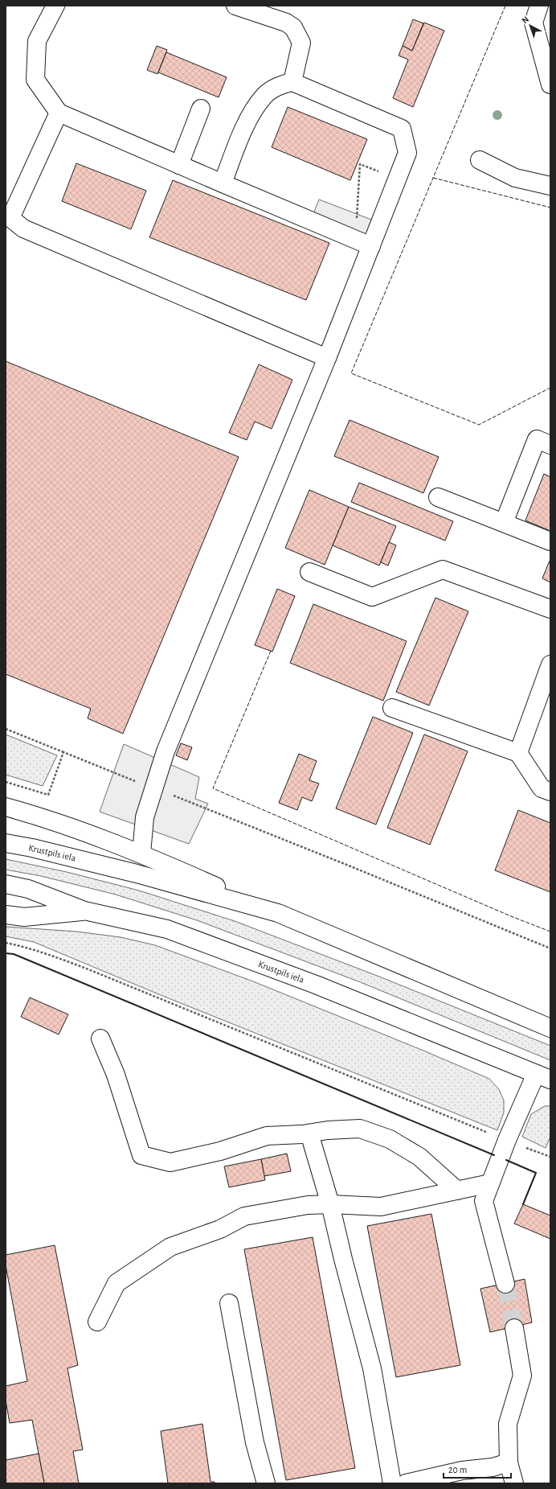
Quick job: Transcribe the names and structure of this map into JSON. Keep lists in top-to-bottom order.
{
  "streets": {
    "main road": ["Krustpils iela"]
  },
  "scale_bar": "20 m",
  "north": "top left"
}
